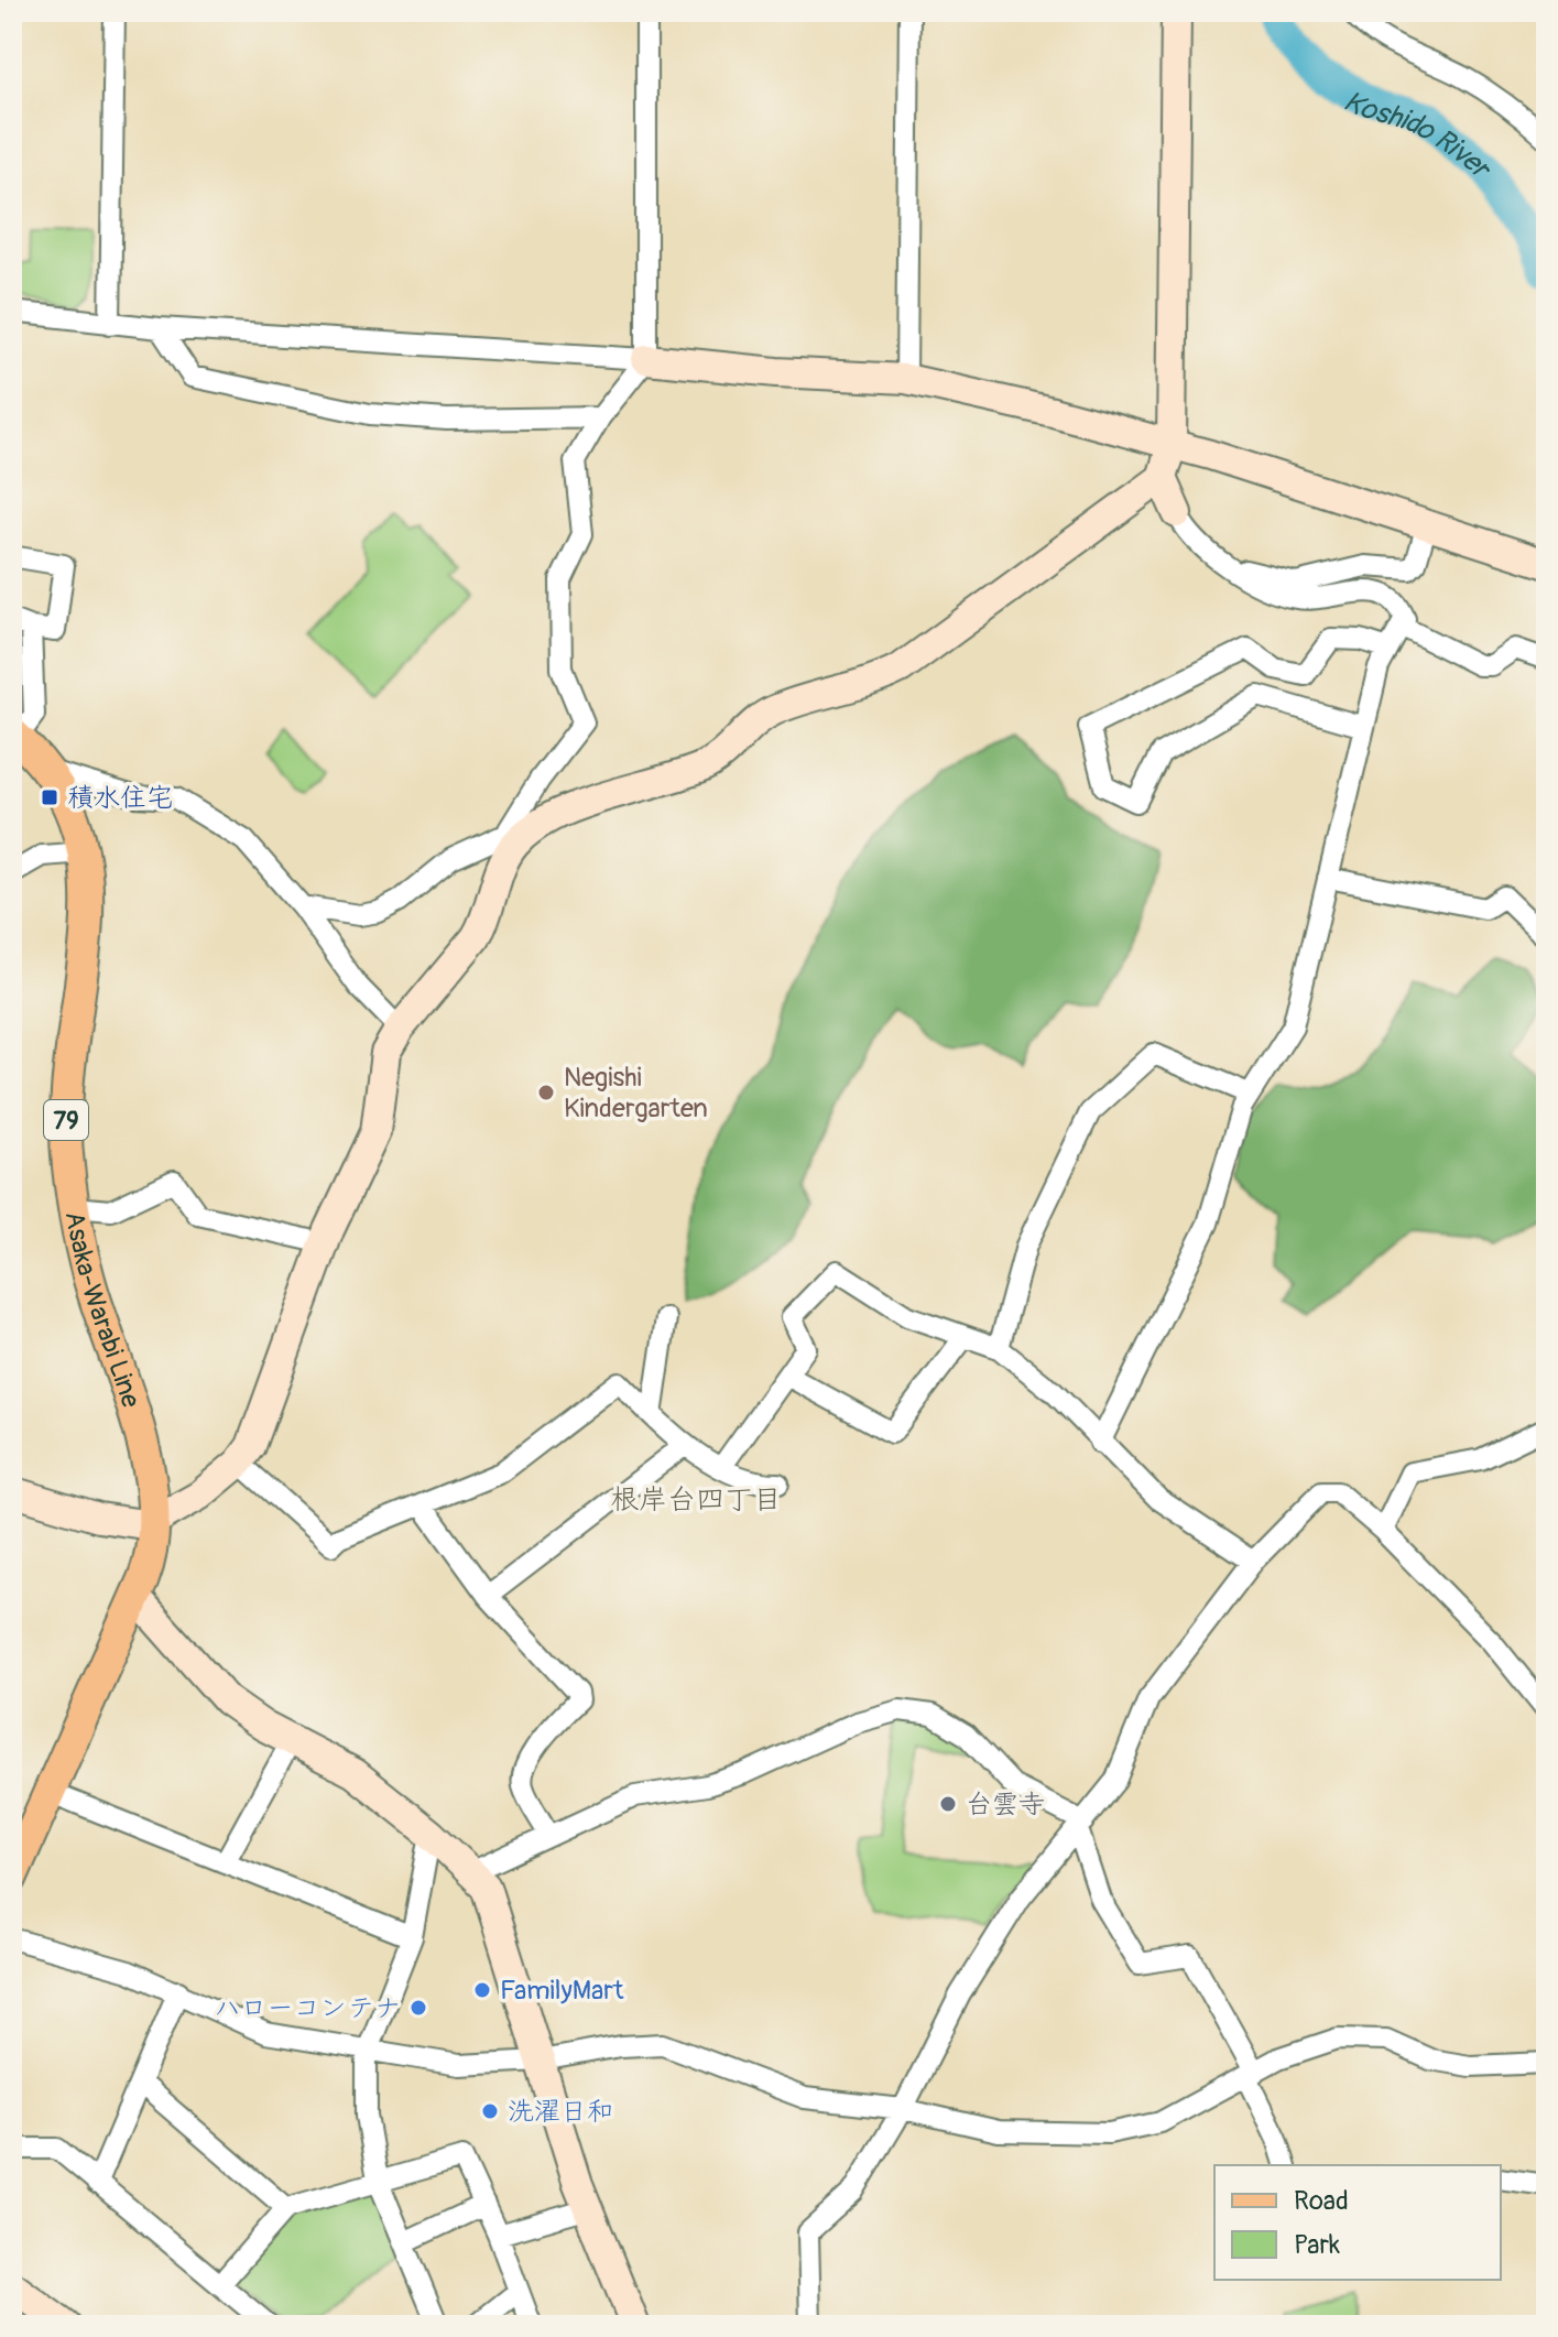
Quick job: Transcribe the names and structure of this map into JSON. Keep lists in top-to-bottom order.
{
  "streets": {
    "main road": ["79", "Asaka-Warabi Line"]
  },
  "districts": ["根岸台四丁目"],
  "water": ["Koshido River"],
  "places": {
    "transit": ["積水住宅"],
    "other": [
      "Negishi Kindergarten",
      "台雲寺",
      "FamilyMart",
      "ハローコンテナ",
      "洗濯日和"
    ]
  },
  "legend": ["Road", "Park"]
}
